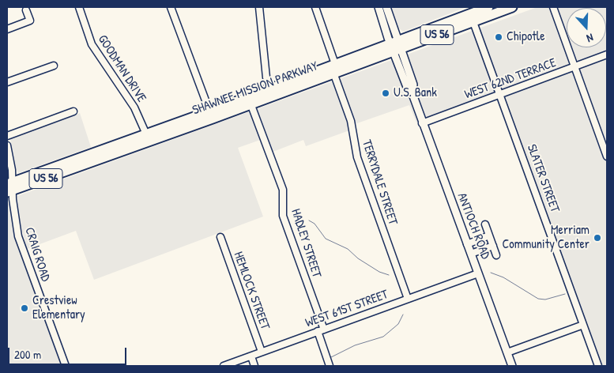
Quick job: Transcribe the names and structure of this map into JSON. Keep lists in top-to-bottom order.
{
  "streets": {
    "highway": ["US 56", "SHAWNEE MISSION PARKWAY"],
    "main road": ["ANTIOCH ROAD"],
    "street": [
      "GOODMAN DRIVE",
      "WEST 62ND TERRACE",
      "SLATER STREET",
      "TERRYDALE STREET",
      "HADLEY STREET",
      "CRAIG ROAD",
      "HEMLOCK STREET",
      "WEST 61ST STREET"
    ]
  },
  "crossings": [
    ["GOODMAN DRIVE", "SHAWNEE MISSION PARKWAY"],
    ["WEST 62ND TERRACE", "SLATER STREET"],
    ["WEST 62ND TERRACE", "ANTIOCH ROAD"],
    ["SHAWNEE MISSION PARKWAY", "SLATER STREET"],
    ["SHAWNEE MISSION PARKWAY", "TERRYDALE STREET"],
    ["SHAWNEE MISSION PARKWAY", "ANTIOCH ROAD"],
    ["SHAWNEE MISSION PARKWAY", "HADLEY STREET"],
    ["SHAWNEE MISSION PARKWAY", "CRAIG ROAD"],
    ["TERRYDALE STREET", "WEST 61ST STREET"],
    ["ANTIOCH ROAD", "WEST 61ST STREET"],
    ["HADLEY STREET", "WEST 61ST STREET"],
    ["HEMLOCK STREET", "WEST 61ST STREET"]
  ],
  "places": [
    "Chipotle",
    "U.S. Bank",
    "Merriam Community Center",
    "Crestview Elementary"
  ],
  "scale_bar": "200 m",
  "north": "bottom"
}
